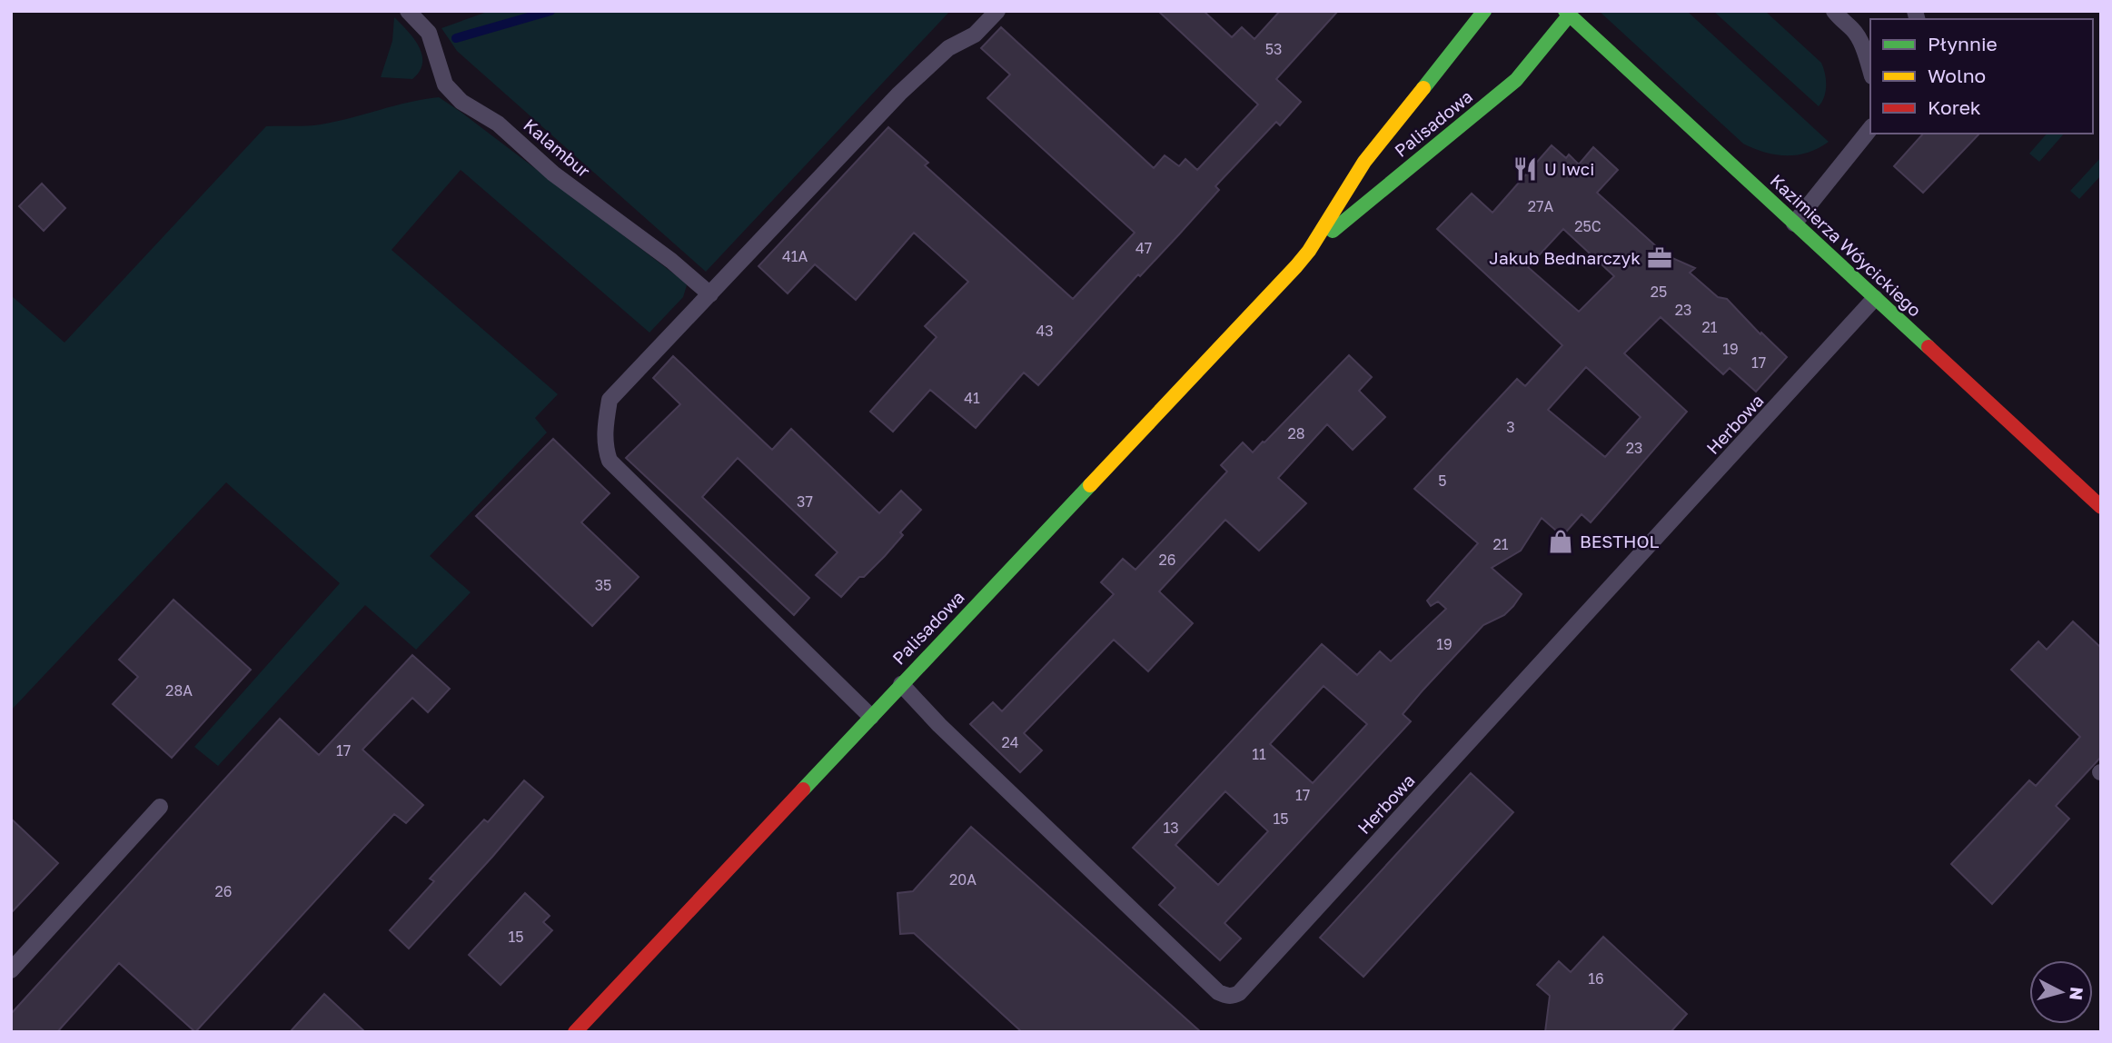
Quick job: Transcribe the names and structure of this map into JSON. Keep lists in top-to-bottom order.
{
  "streets": {
    "street": ["Palisadowa", "Kazimierza Wóycickiego"],
    "lane": ["Kalambur", "Herbowa"]
  },
  "crossings": [
    ["Palisadowa", "Kazimierza Wóycickiego"],
    ["Palisadowa", "Herbowa"],
    ["Kazimierza Wóycickiego", "Herbowa"]
  ],
  "places": {
    "restaurant": ["U Iwci"],
    "office": ["Jakub Bednarczyk"],
    "shop": ["BESTHOL"]
  },
  "house_numbers": [
    "53",
    "27A",
    "25C",
    "47",
    "41A",
    "25",
    "23",
    "21",
    "43",
    "19",
    "17",
    "41",
    "3",
    "28",
    "23",
    "5",
    "37",
    "21",
    "26",
    "35",
    "19",
    "28A",
    "24",
    "17",
    "11",
    "17",
    "15",
    "13",
    "20A",
    "26",
    "15",
    "16"
  ],
  "legend": ["Płynnie", "Wolno", "Korek"],
  "north": "right"
}
